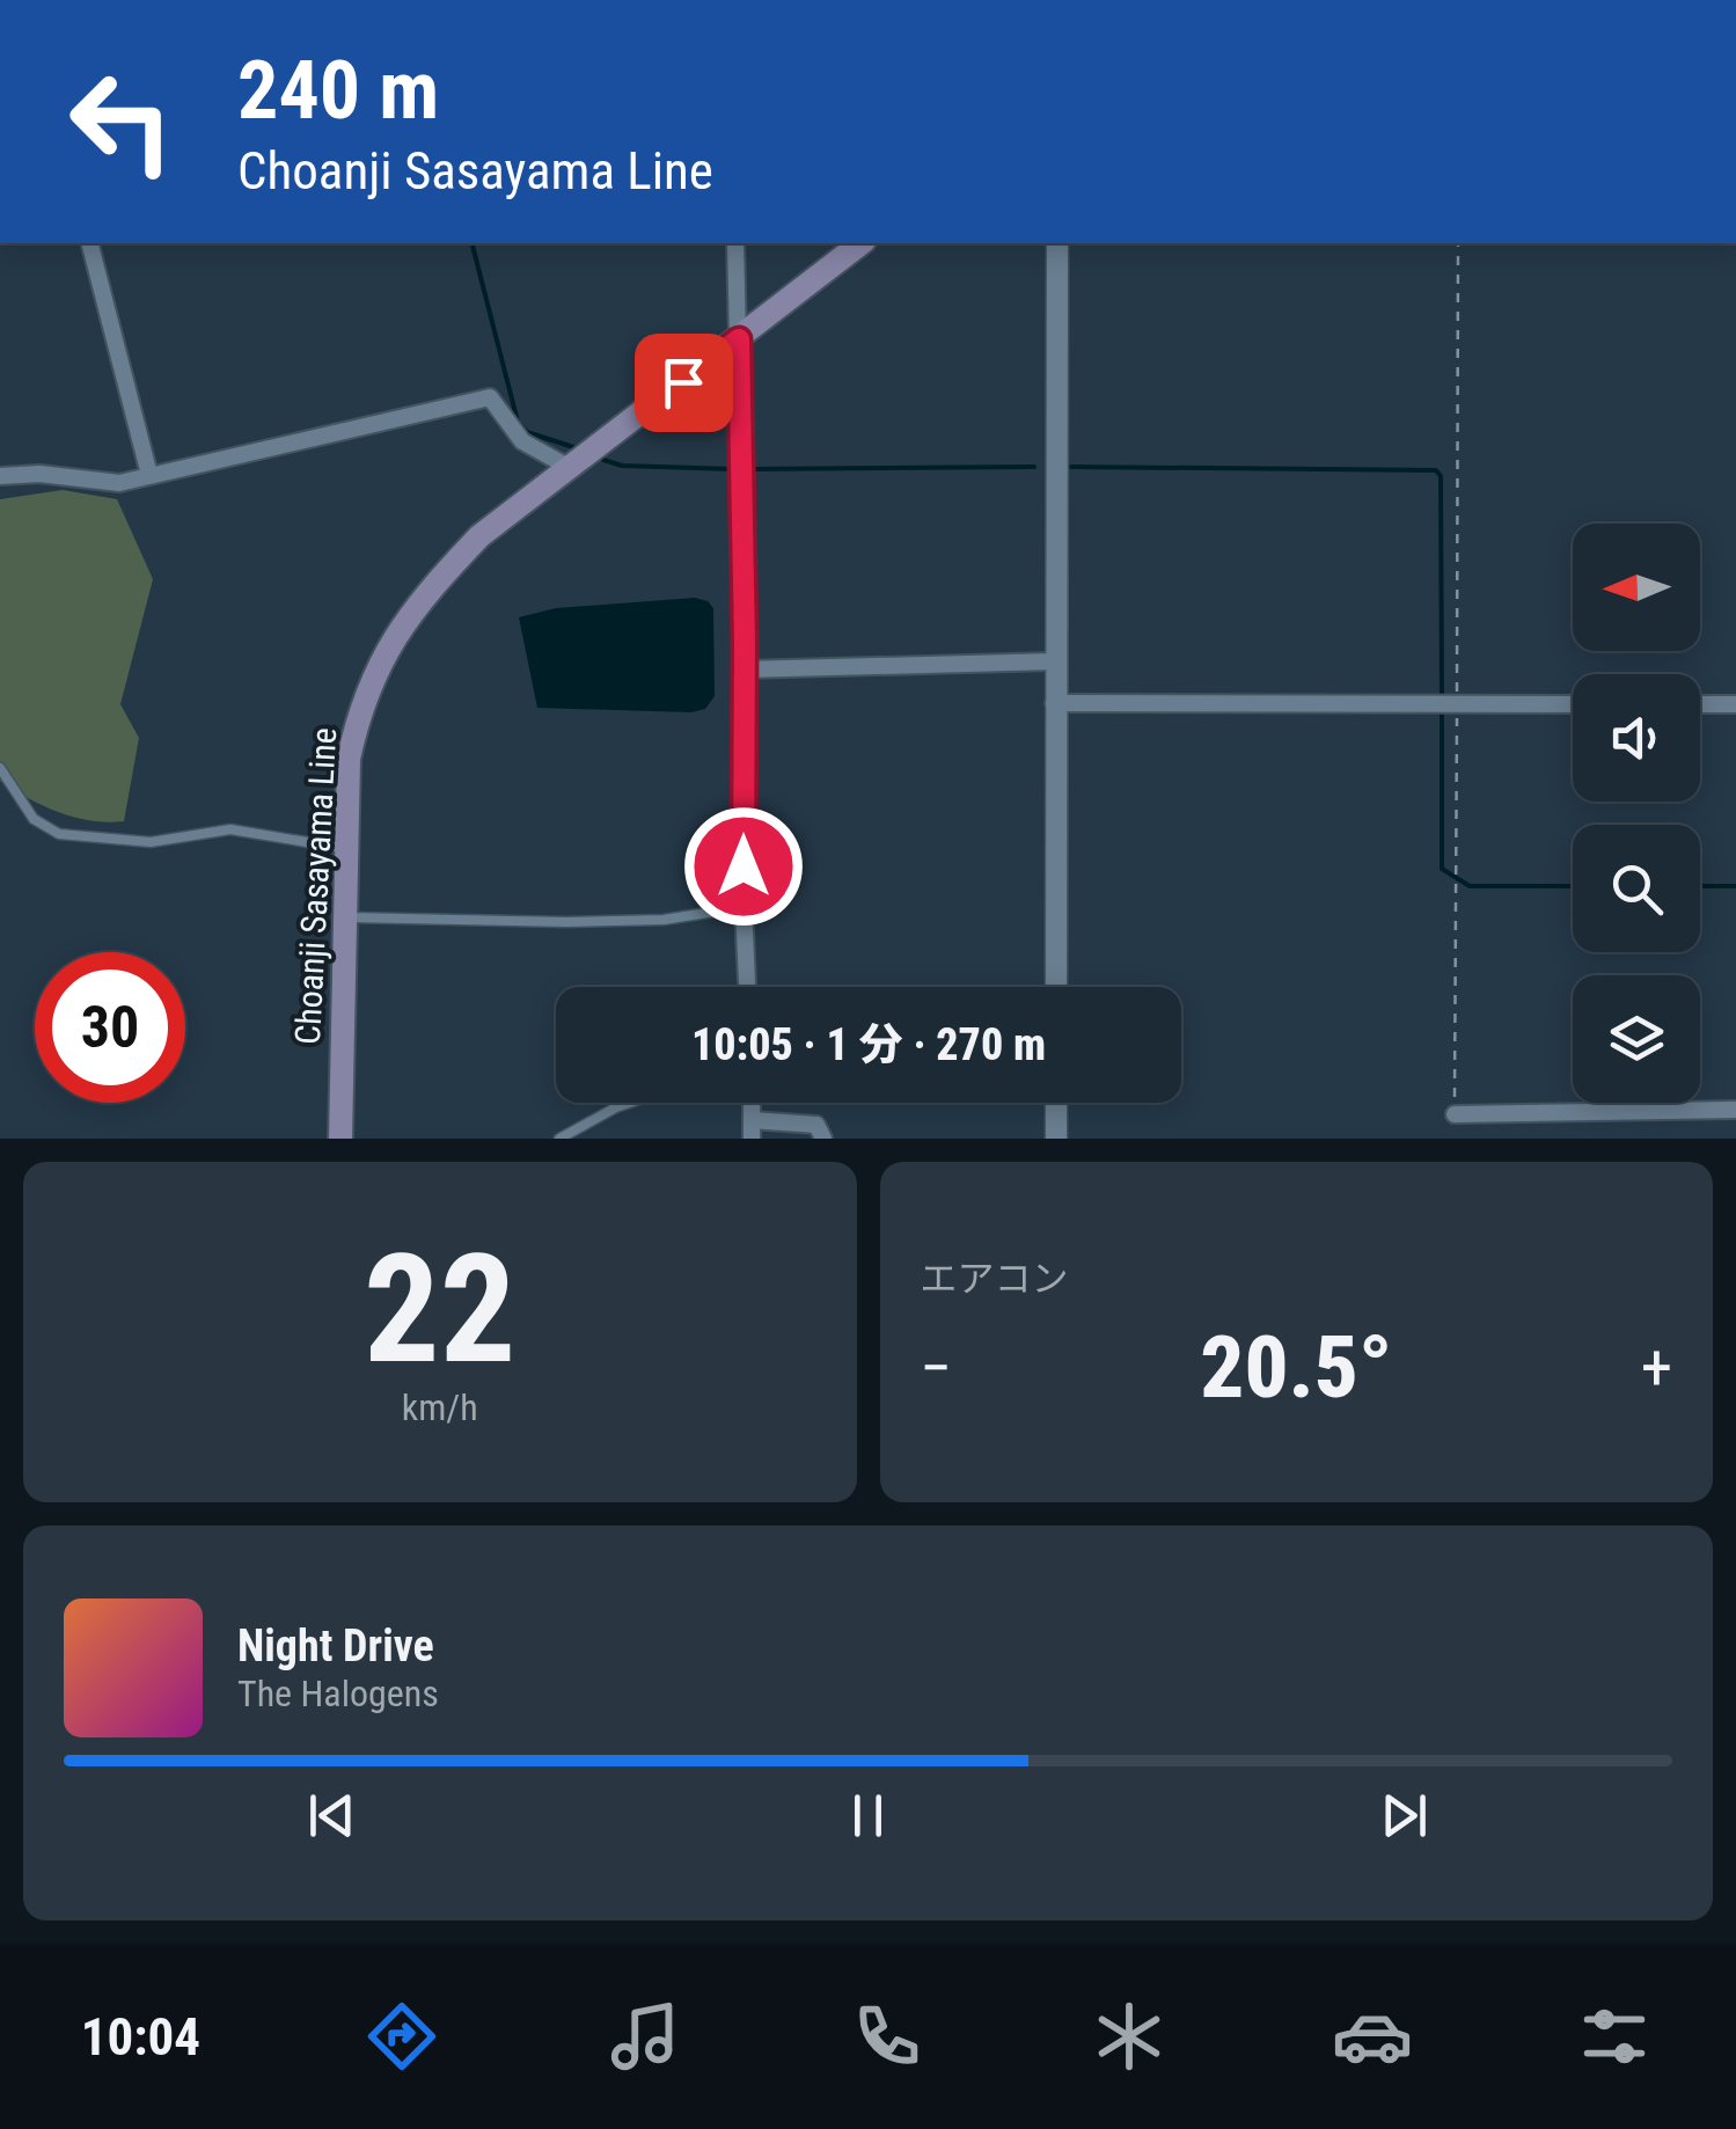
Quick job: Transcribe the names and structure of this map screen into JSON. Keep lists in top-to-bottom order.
{
  "streets": {
    "main road": ["Choanji Sasayama Line"]
  },
  "north": "left",
  "page": {
    "turn": ["240 m", "Choanji Sasayama Line"],
    "limit": "30",
    "trip": "10:05 · 1 分 · 270 m",
    "tile": [
      ["22", "km/h"],
      "エアコン"
    ],
    "heat": ["−", "20.5°", "+"],
    "song": ["Night Drive", "The Halogens"],
    "tabs": "10:04"
  }
}
